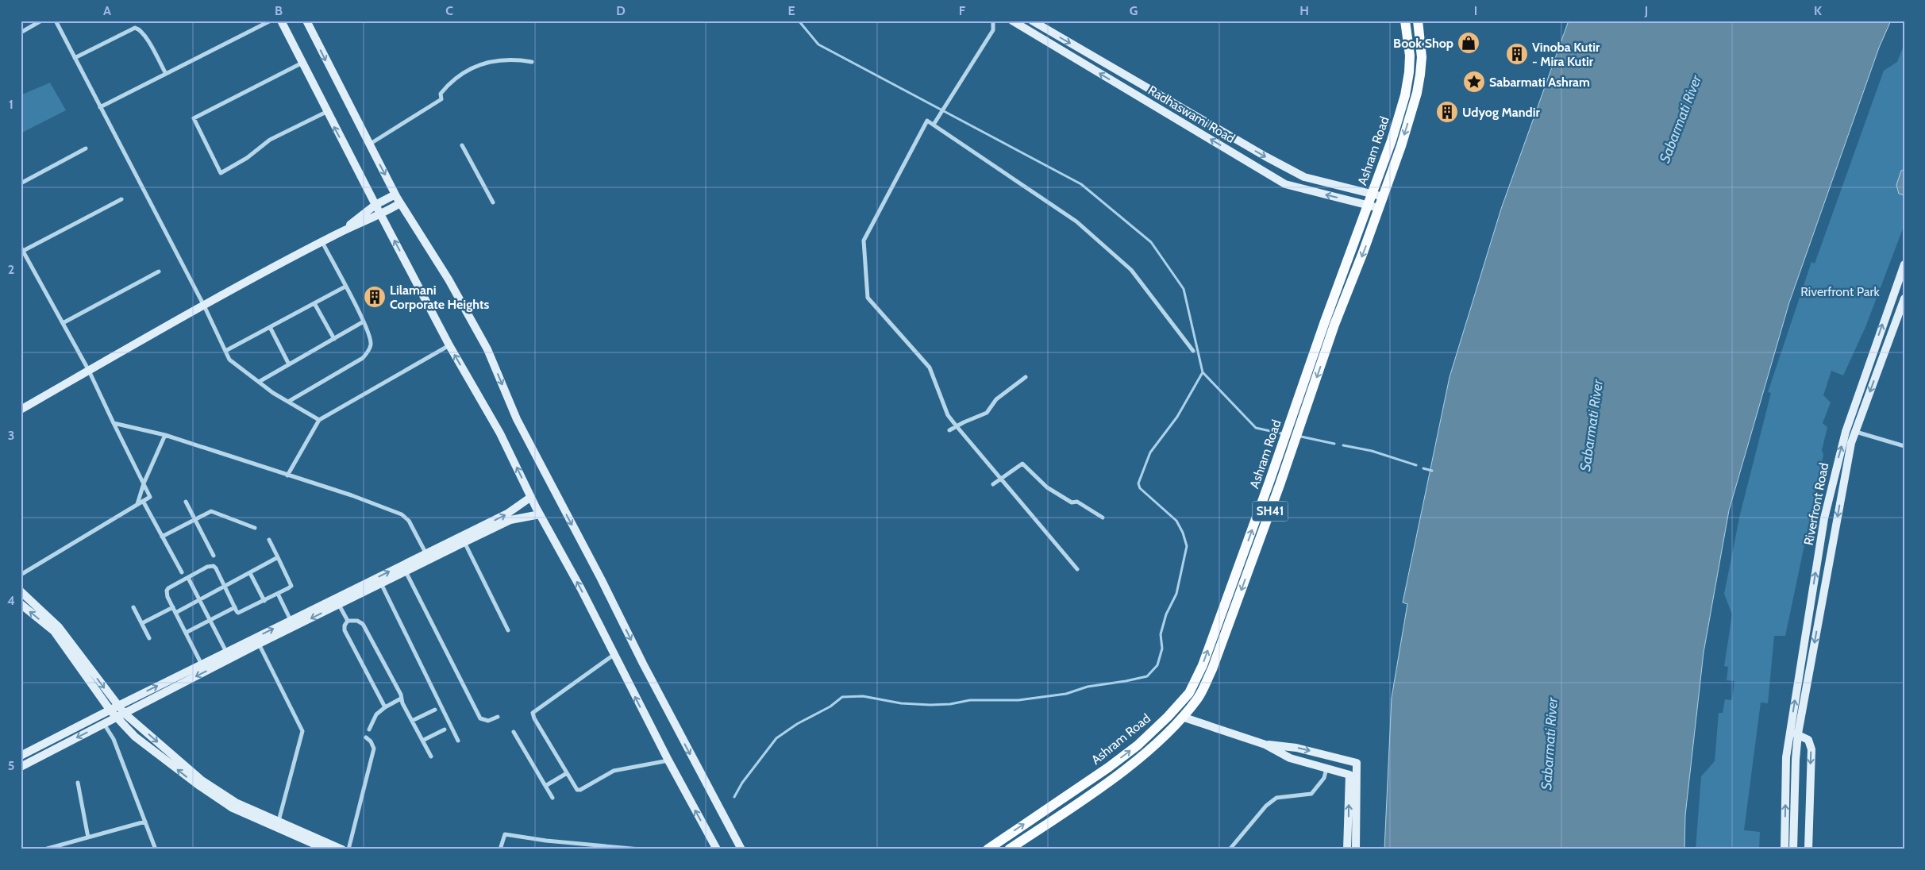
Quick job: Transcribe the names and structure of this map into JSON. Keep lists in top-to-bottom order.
{
  "streets": {
    "main road": [
      "Radhaswami Road",
      "Ashram Road",
      "Riverfront Road",
      "SH41"
    ]
  },
  "crossings": [
    ["Radhaswami Road", "Ashram Road"]
  ],
  "water": ["Sabarmati River"],
  "parks": ["Riverfront Park"],
  "places": {
    "shop": ["Book Shop"],
    "building": ["Vinoba Kutir - Mira Kutir", "Udyog Mandir", "Lilamani Corporate Heights"],
    "place": ["Sabarmati Ashram"]
  },
  "grid": {
    "columns": [
      "A",
      "B",
      "C",
      "D",
      "E",
      "F",
      "G",
      "H",
      "I",
      "J",
      "K"
    ],
    "rows": [
      "1",
      "2",
      "3",
      "4",
      "5"
    ]
  }
}
